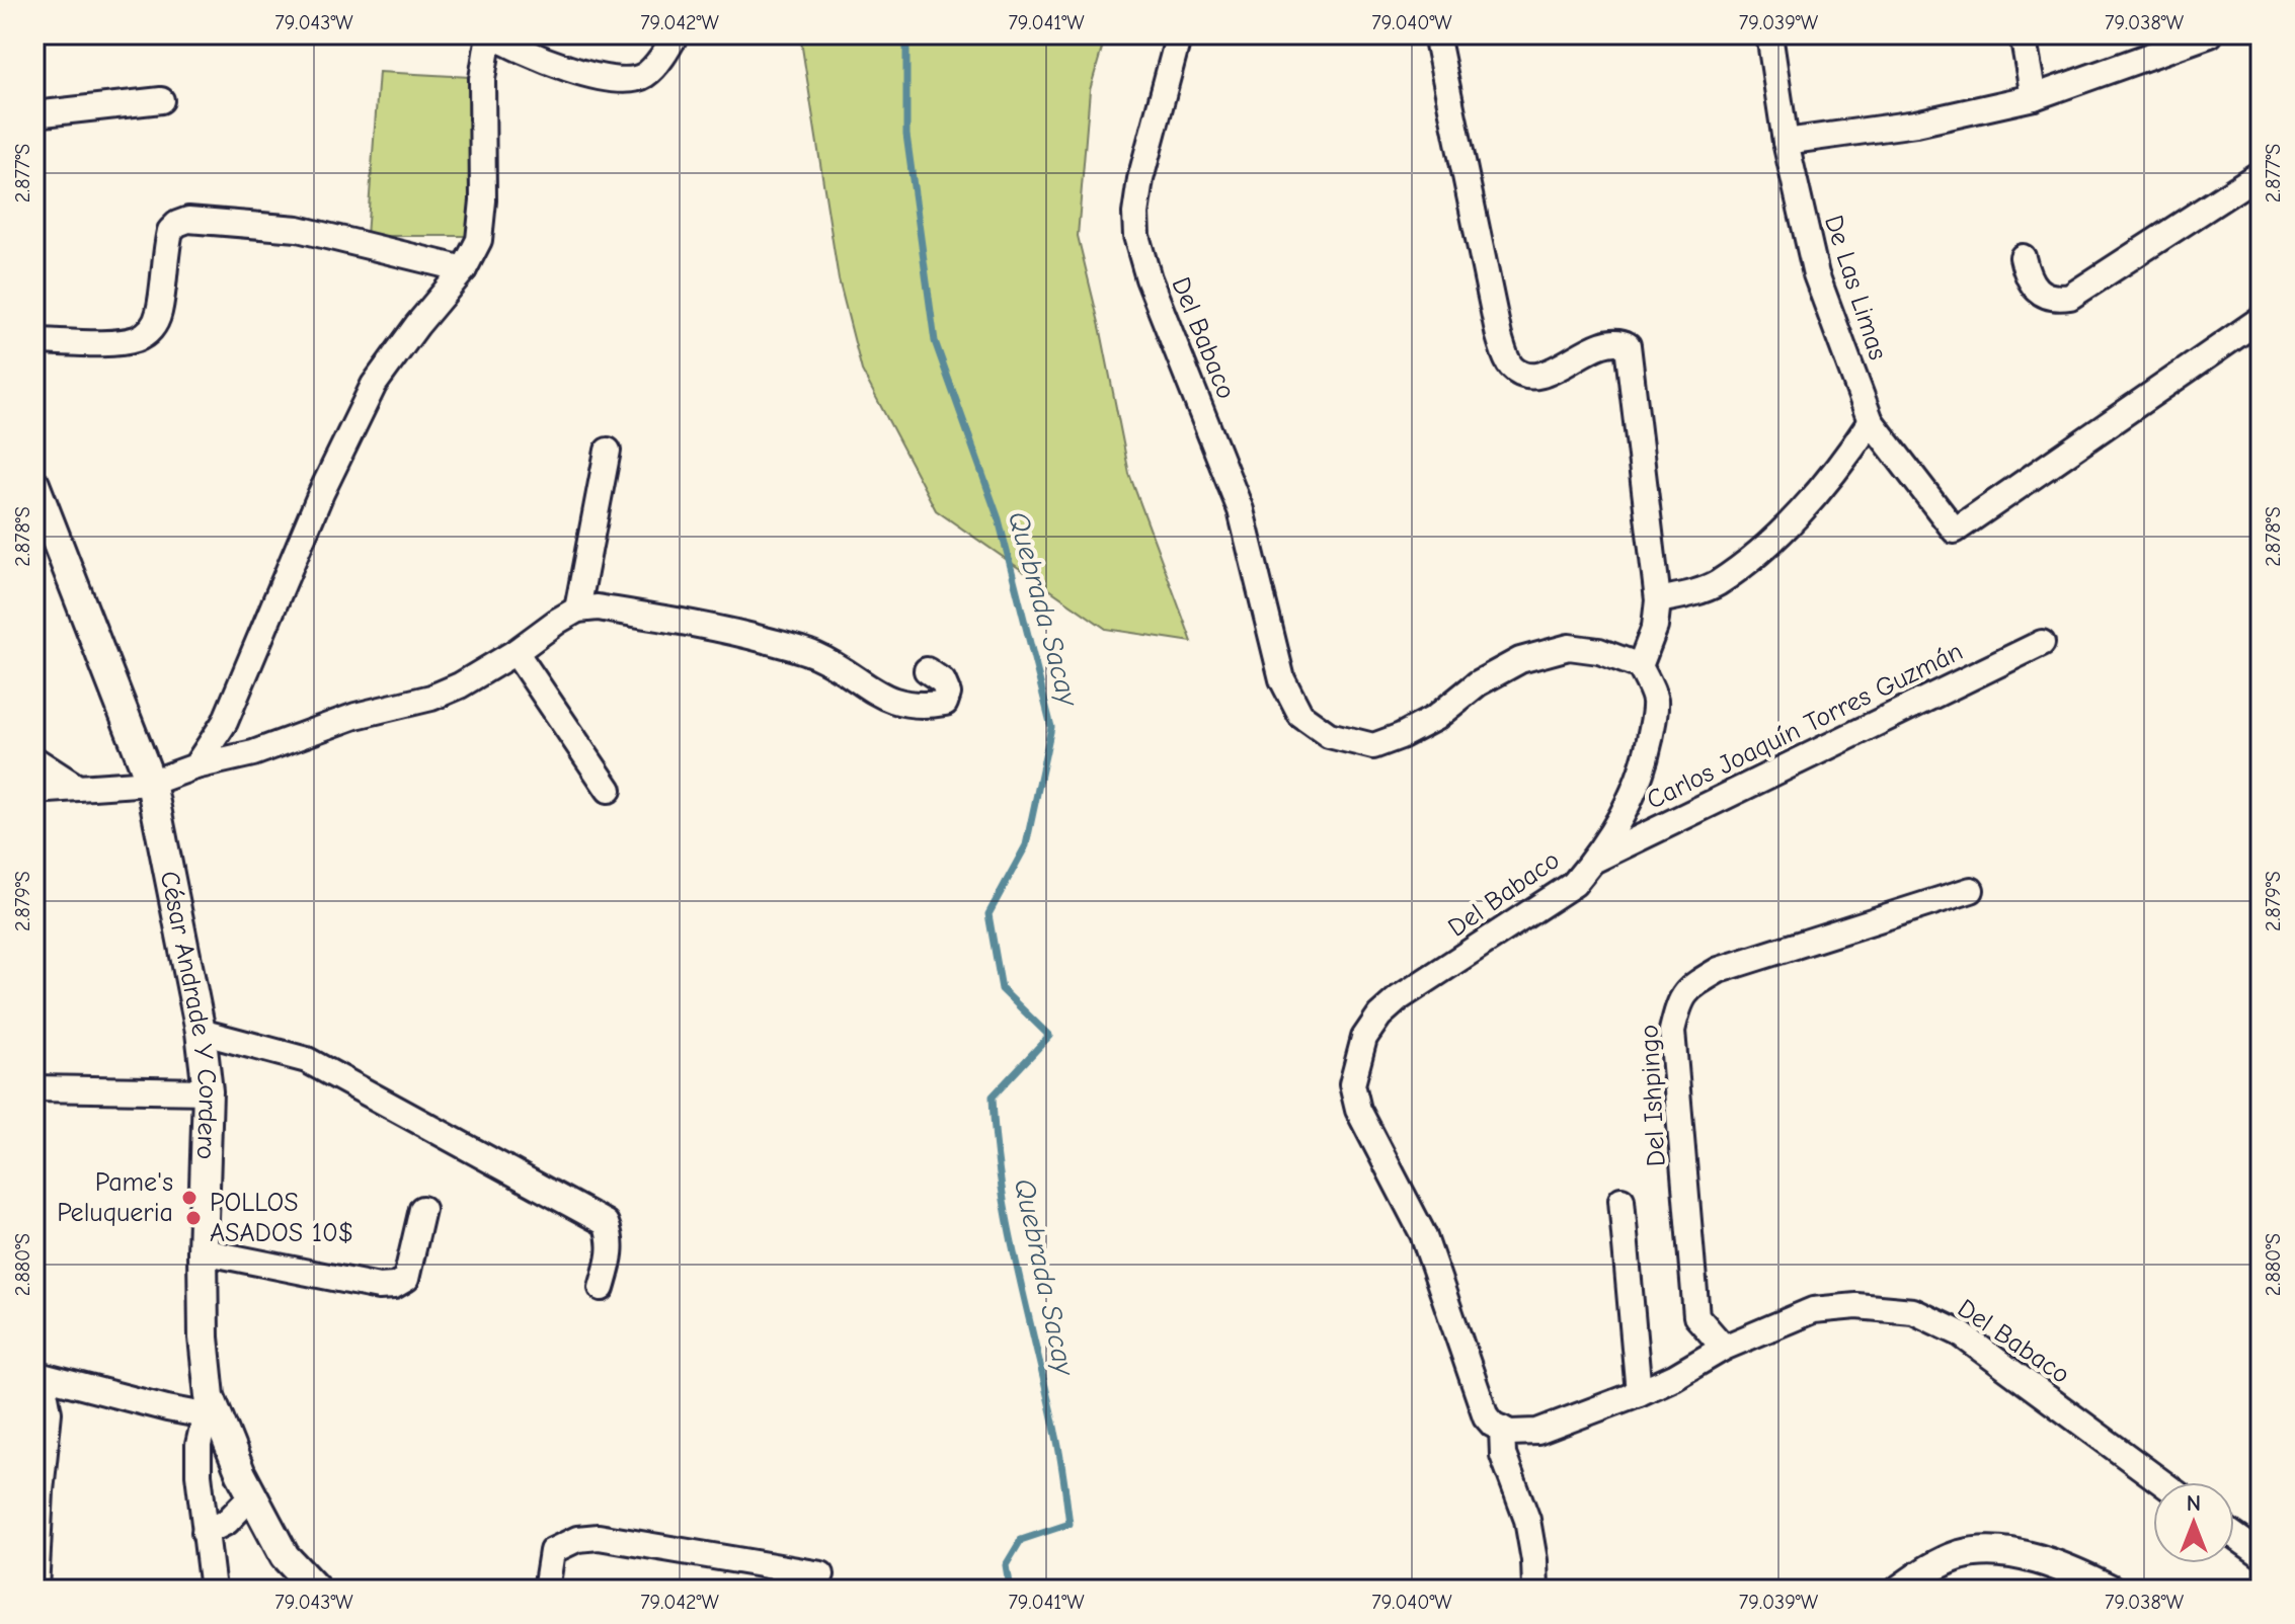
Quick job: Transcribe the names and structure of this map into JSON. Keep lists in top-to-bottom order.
{
  "streets": {
    "street": [
      "De Las Limas",
      "Del Babaco",
      "Carlos Joaquín Torres Guzmán",
      "César Andrade Y Cordero",
      "Del Ishpingo"
    ]
  },
  "crossings": [
    ["Del Babaco", "Carlos Joaquín Torres Guzmán"],
    ["Del Babaco", "Del Ishpingo"]
  ],
  "water": ["Quebrada Sacay"],
  "places": ["Pame's Peluqueria", "POLLOS ASADOS 10$"],
  "north": "top",
  "coordinates": [
    "79.043°W",
    "79.042°W",
    "79.041°W",
    "79.040°W",
    "79.039°W",
    "79.038°W",
    "2.877°S",
    "2.878°S",
    "2.879°S",
    "2.880°S"
  ]
}
